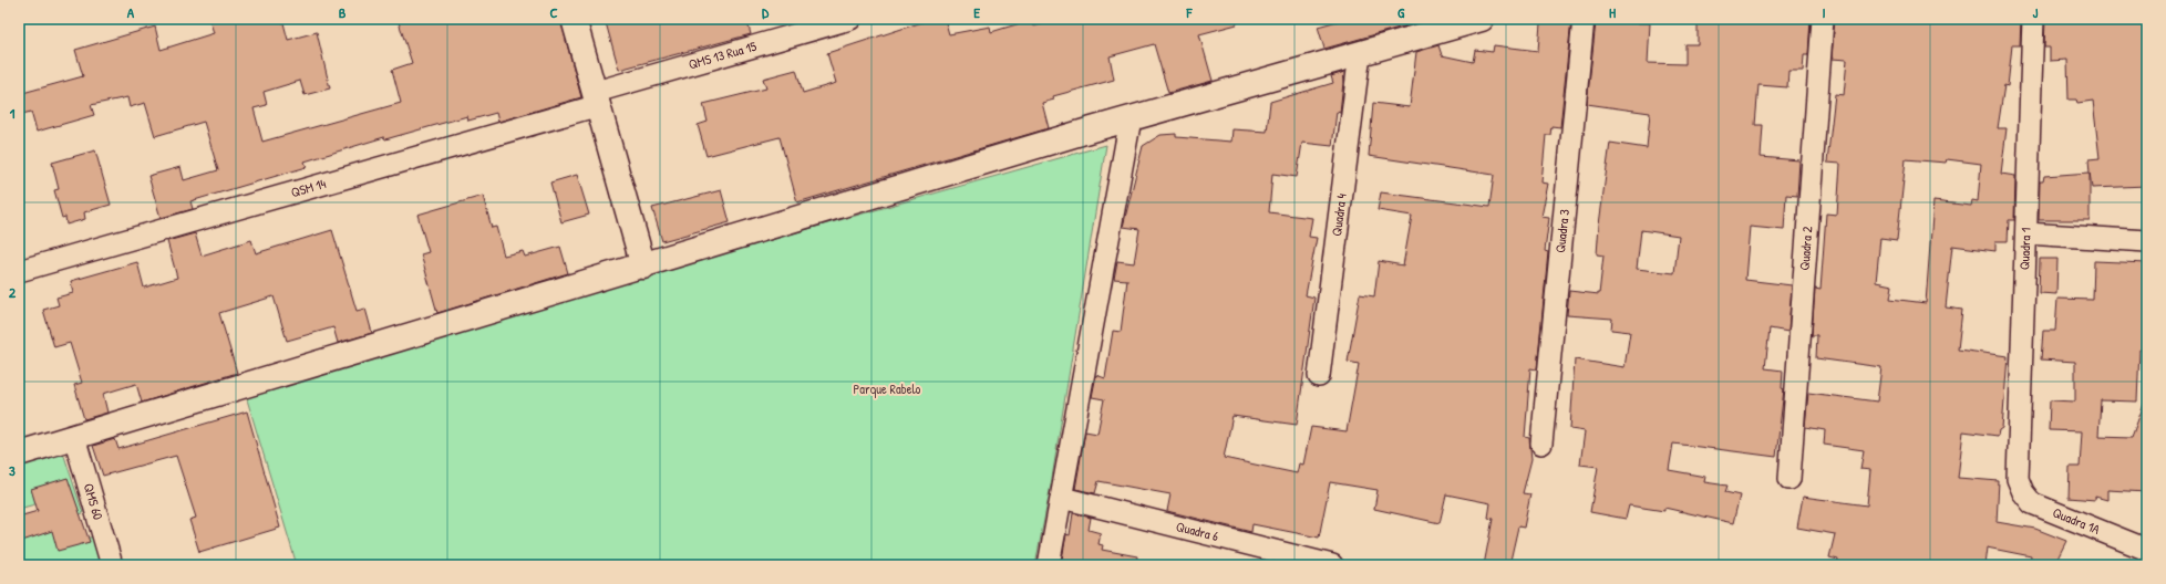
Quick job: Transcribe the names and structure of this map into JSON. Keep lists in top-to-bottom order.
{
  "streets": {
    "street": [
      "QMS 13 Rua 15",
      "QSM 14",
      "Quadra 4",
      "Quadra 3",
      "Quadra 2",
      "Quadra 1",
      "QMS 60",
      "Quadra 1A",
      "Quadra 6"
    ]
  },
  "crossings": [
    ["QMS 13 Rua 15", "QSM 14"],
    ["Quadra 1", "Quadra 1A"]
  ],
  "parks": ["Parque Rabelo"],
  "grid": {
    "columns": [
      "A",
      "B",
      "C",
      "D",
      "E",
      "F",
      "G",
      "H",
      "I",
      "J"
    ],
    "rows": ["1", "2", "3"]
  }
}
